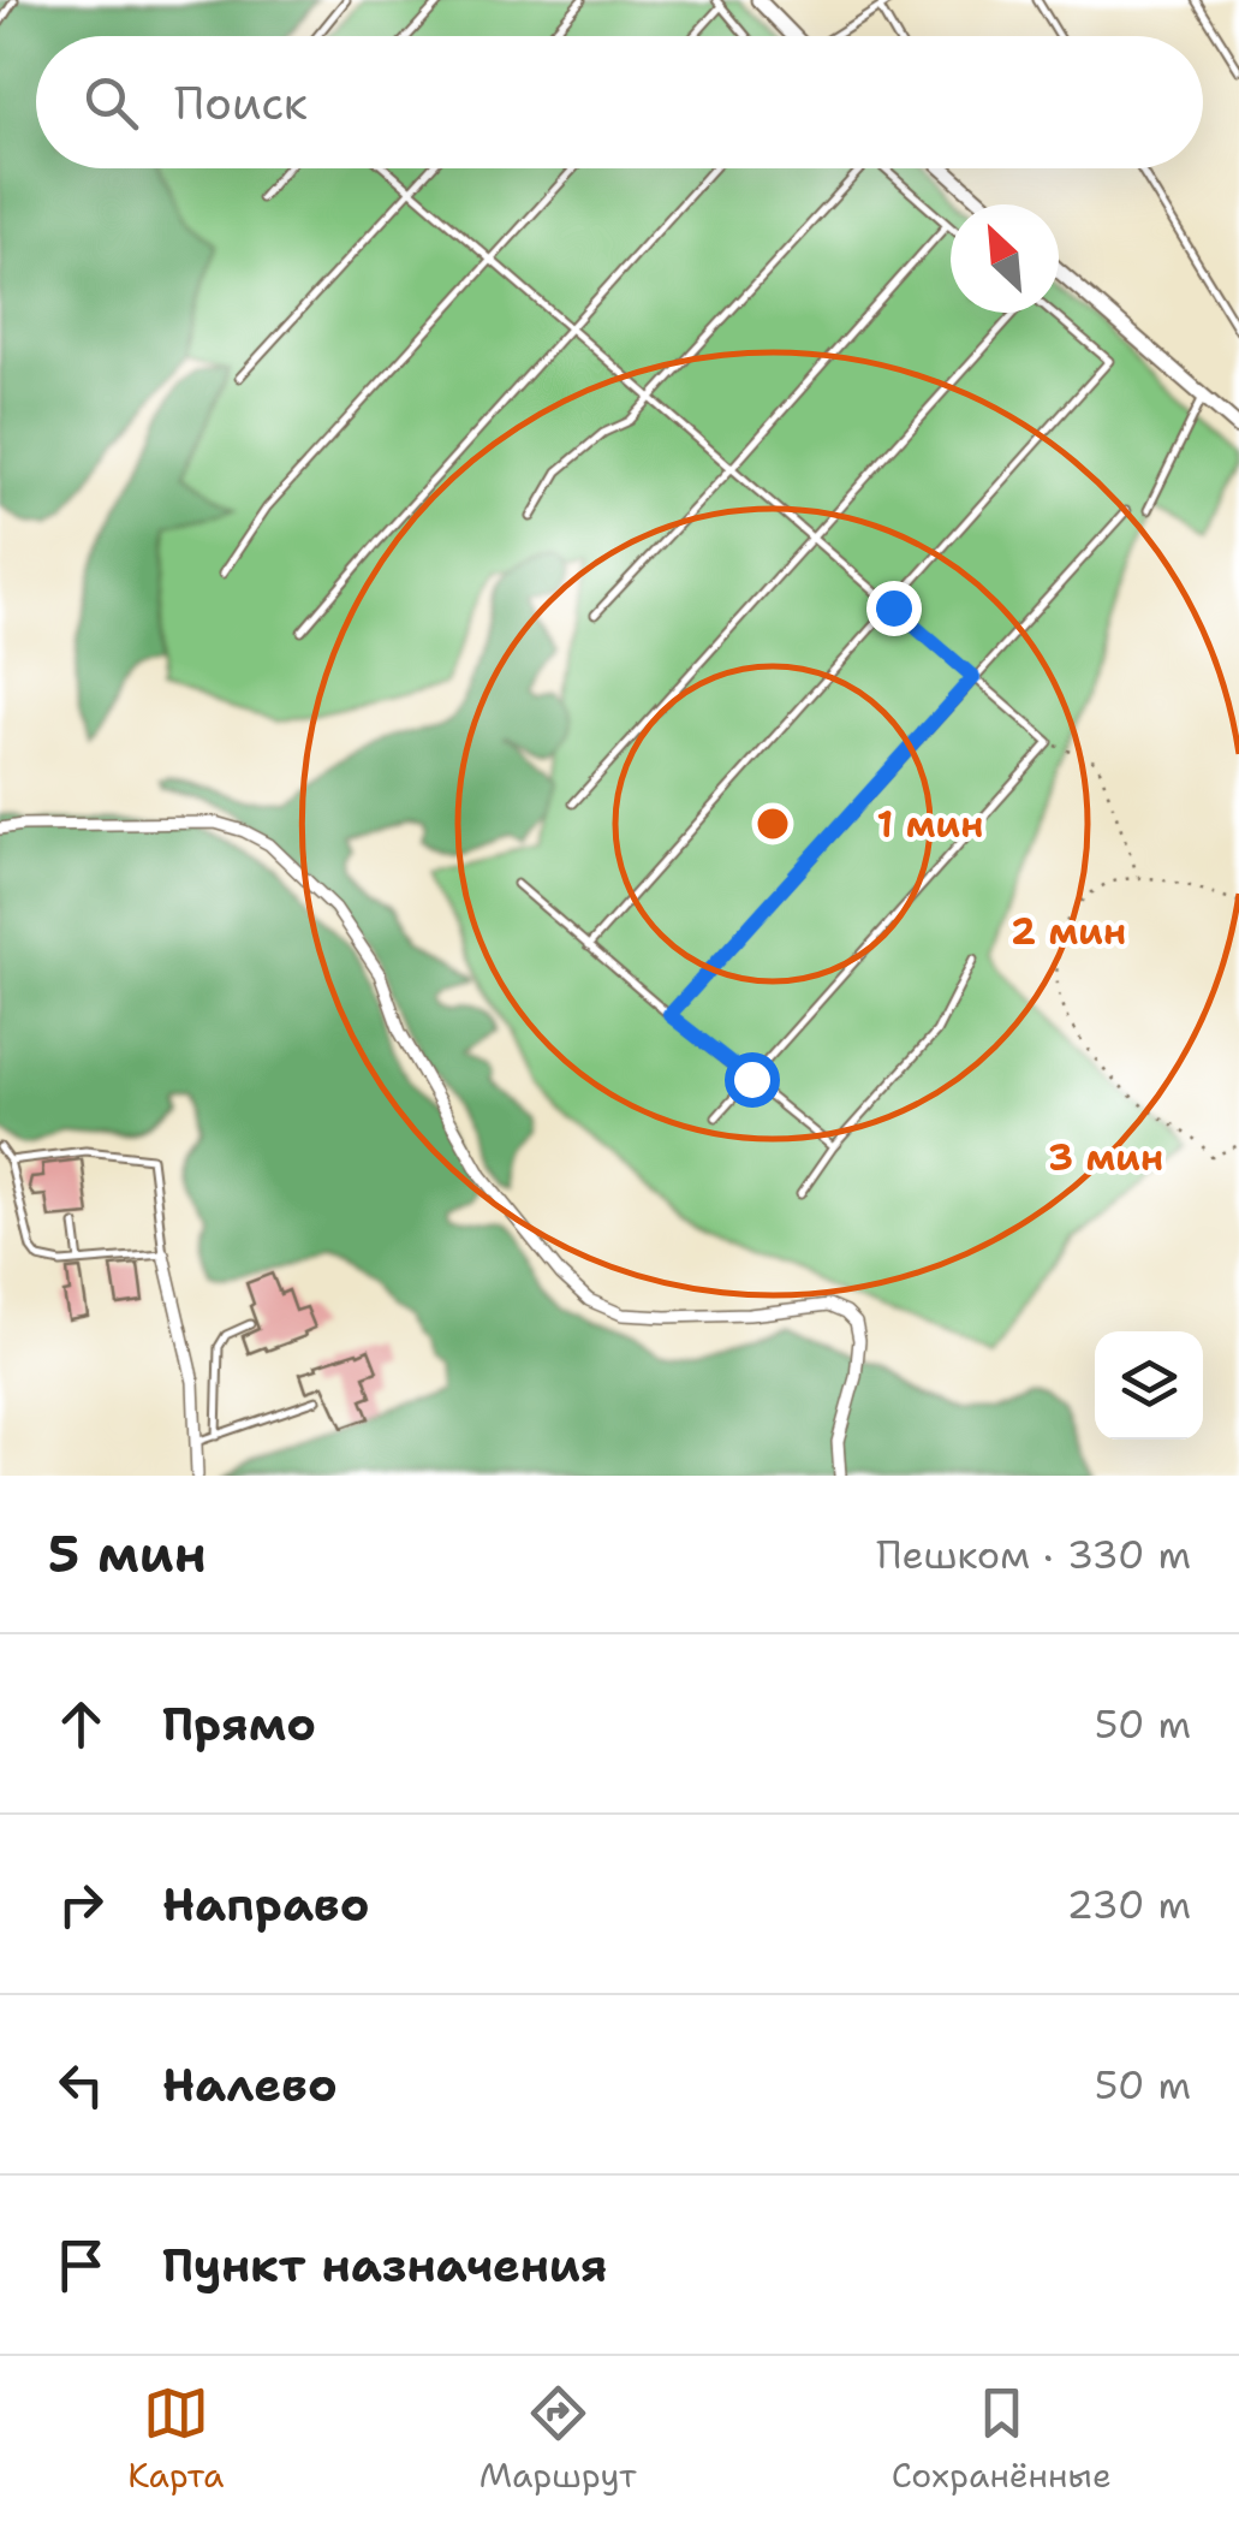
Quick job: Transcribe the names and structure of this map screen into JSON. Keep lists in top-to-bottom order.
{
  "north": "top left",
  "page": {
    "search": "Поиск",
    "heading": ["5 мин", "Пешком · 330 m"],
    "list": [
      ["Прямо", "50 m"],
      ["Направо", "230 m"],
      ["Налево", "50 m"],
      "Пункт назначения"
    ],
    "nav": ["Карта", "Маршрут", "Сохранённые"]
  },
  "rings": ["1 мин", "2 мин", "3 мин"]
}
